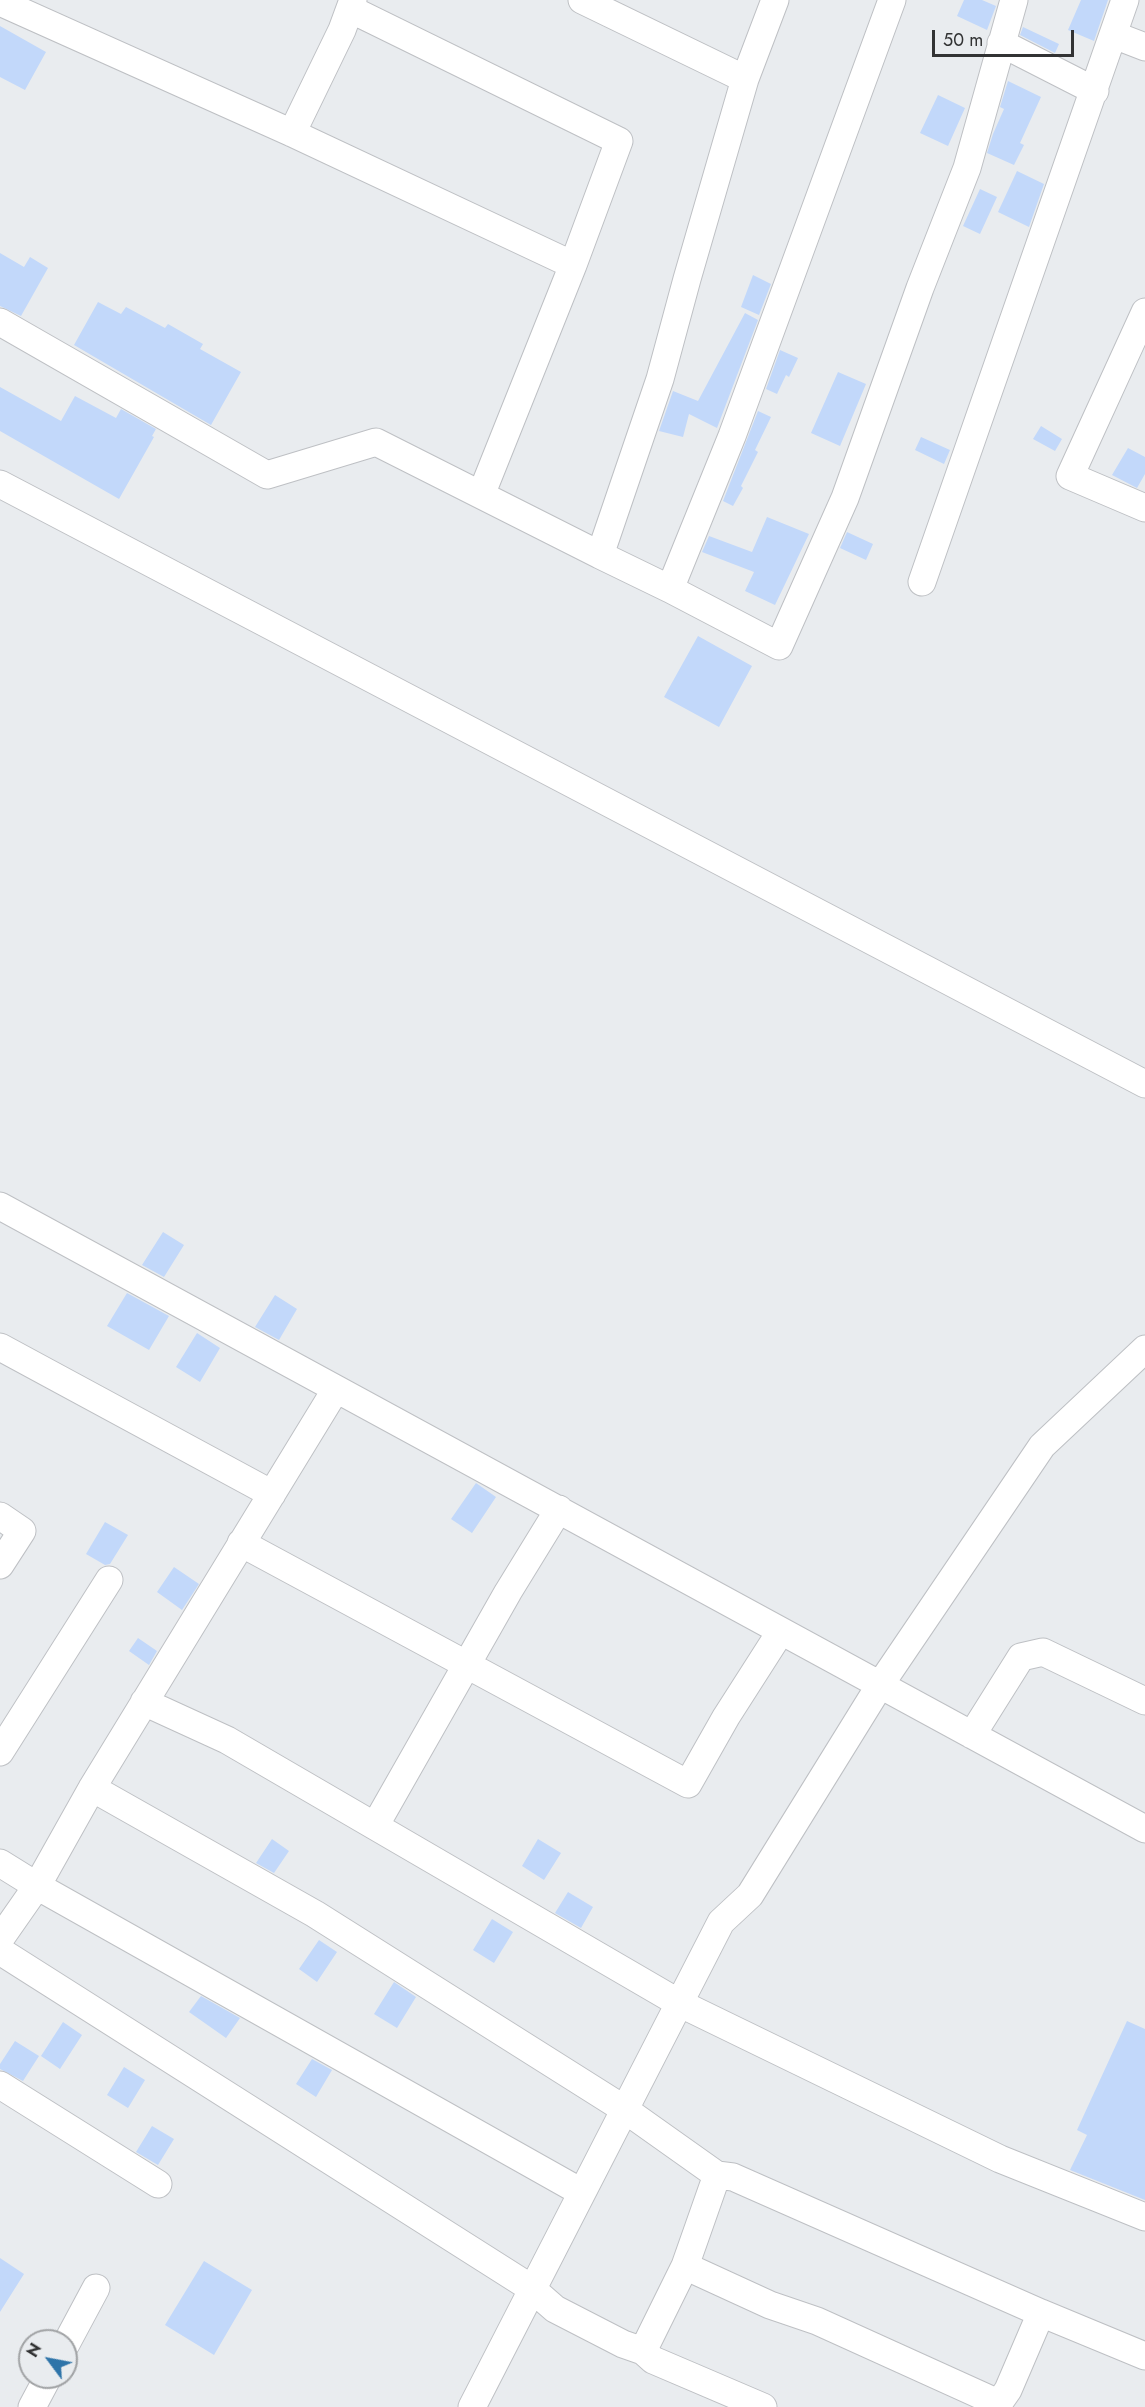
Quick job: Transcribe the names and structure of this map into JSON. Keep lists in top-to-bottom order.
{
  "scale_bar": "50 m",
  "north": "top left"
}
